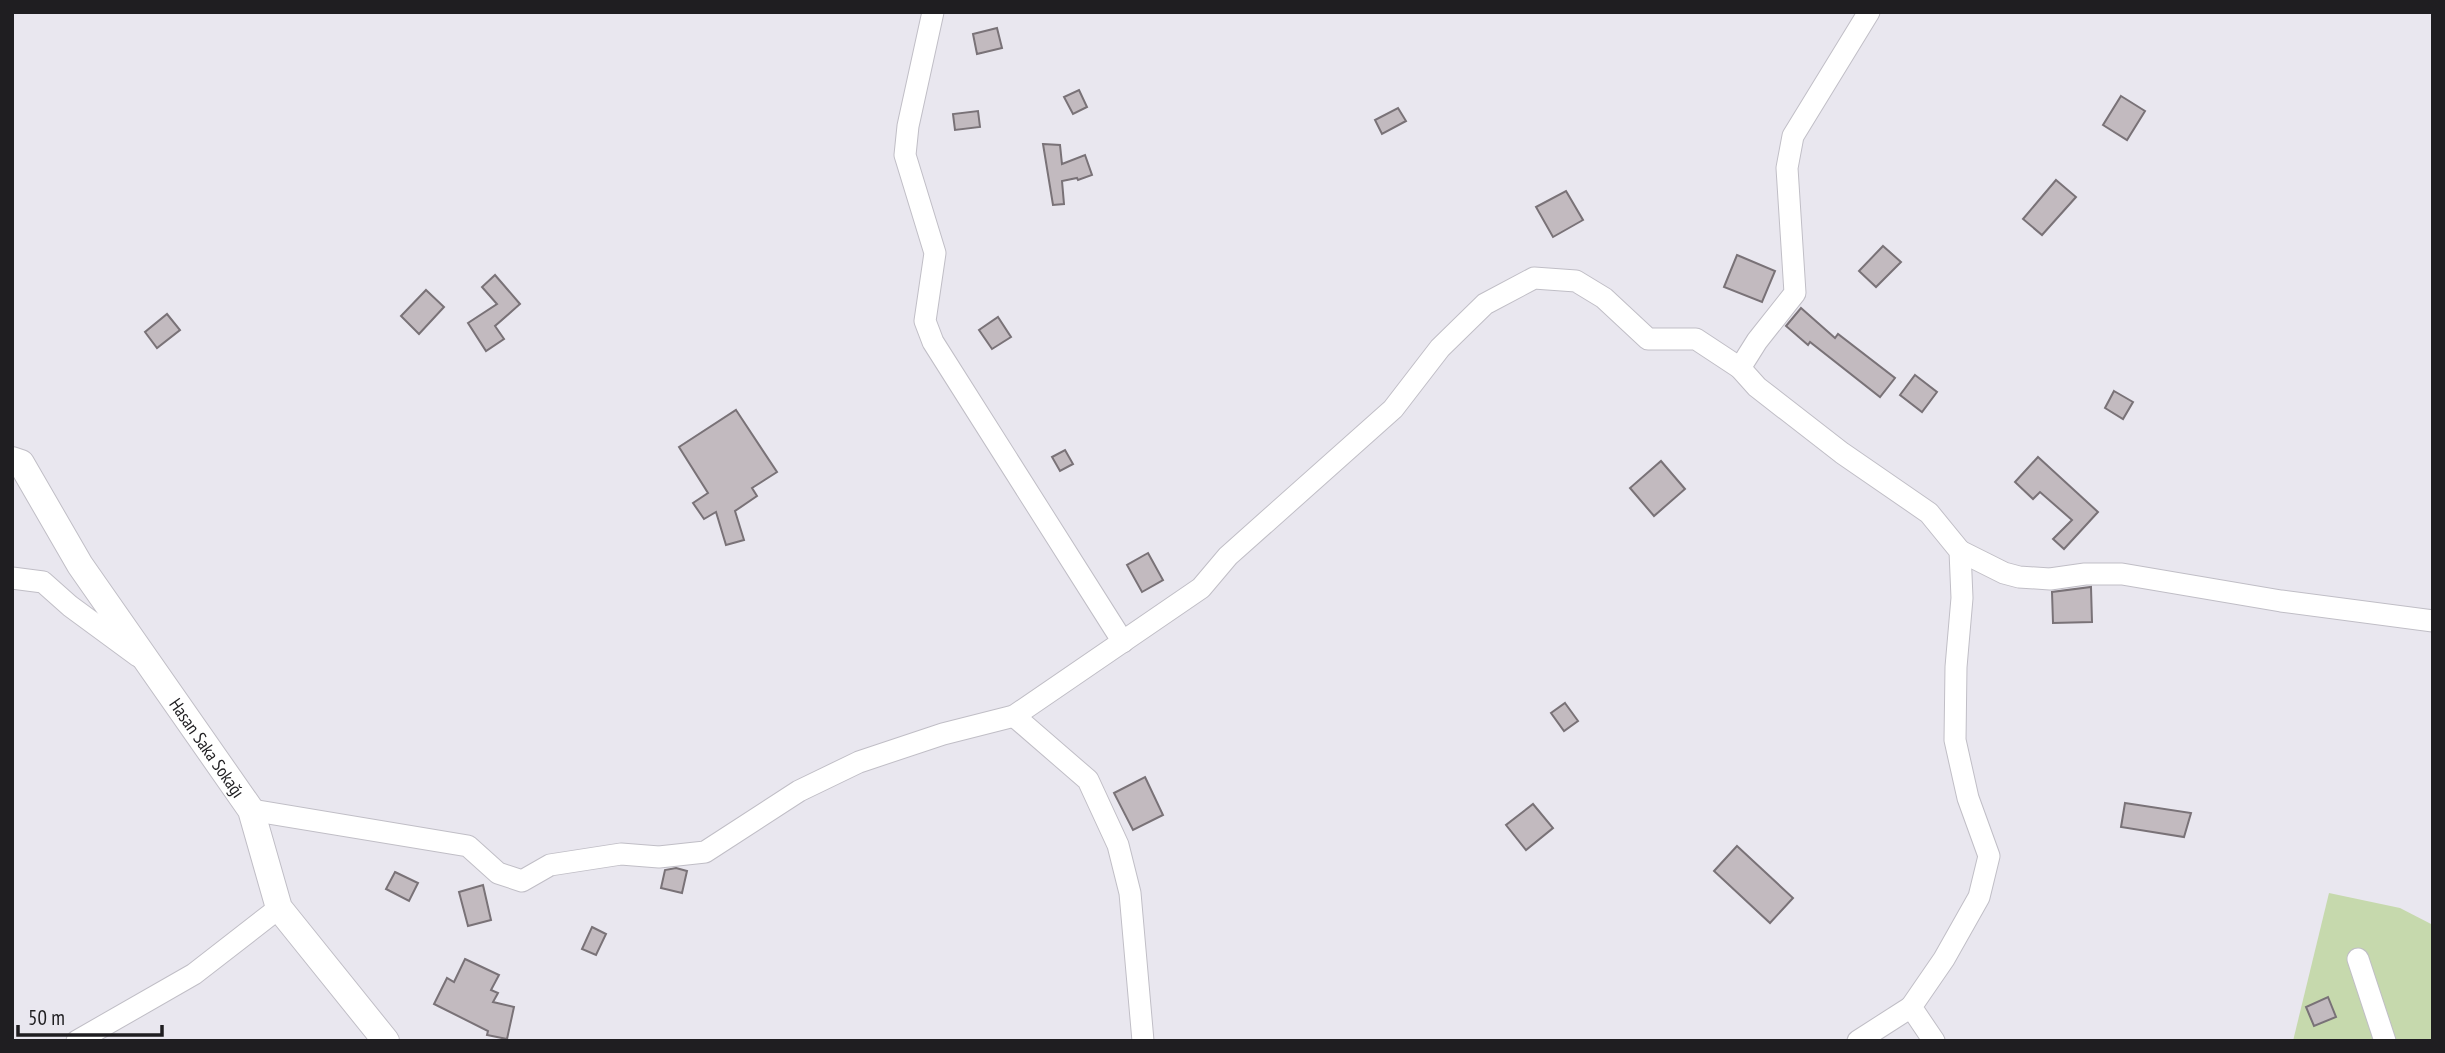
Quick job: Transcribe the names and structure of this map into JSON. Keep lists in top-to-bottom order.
{
  "streets": {
    "street": ["Hasan Saka Sokağı"]
  },
  "scale_bar": "50 m"
}
